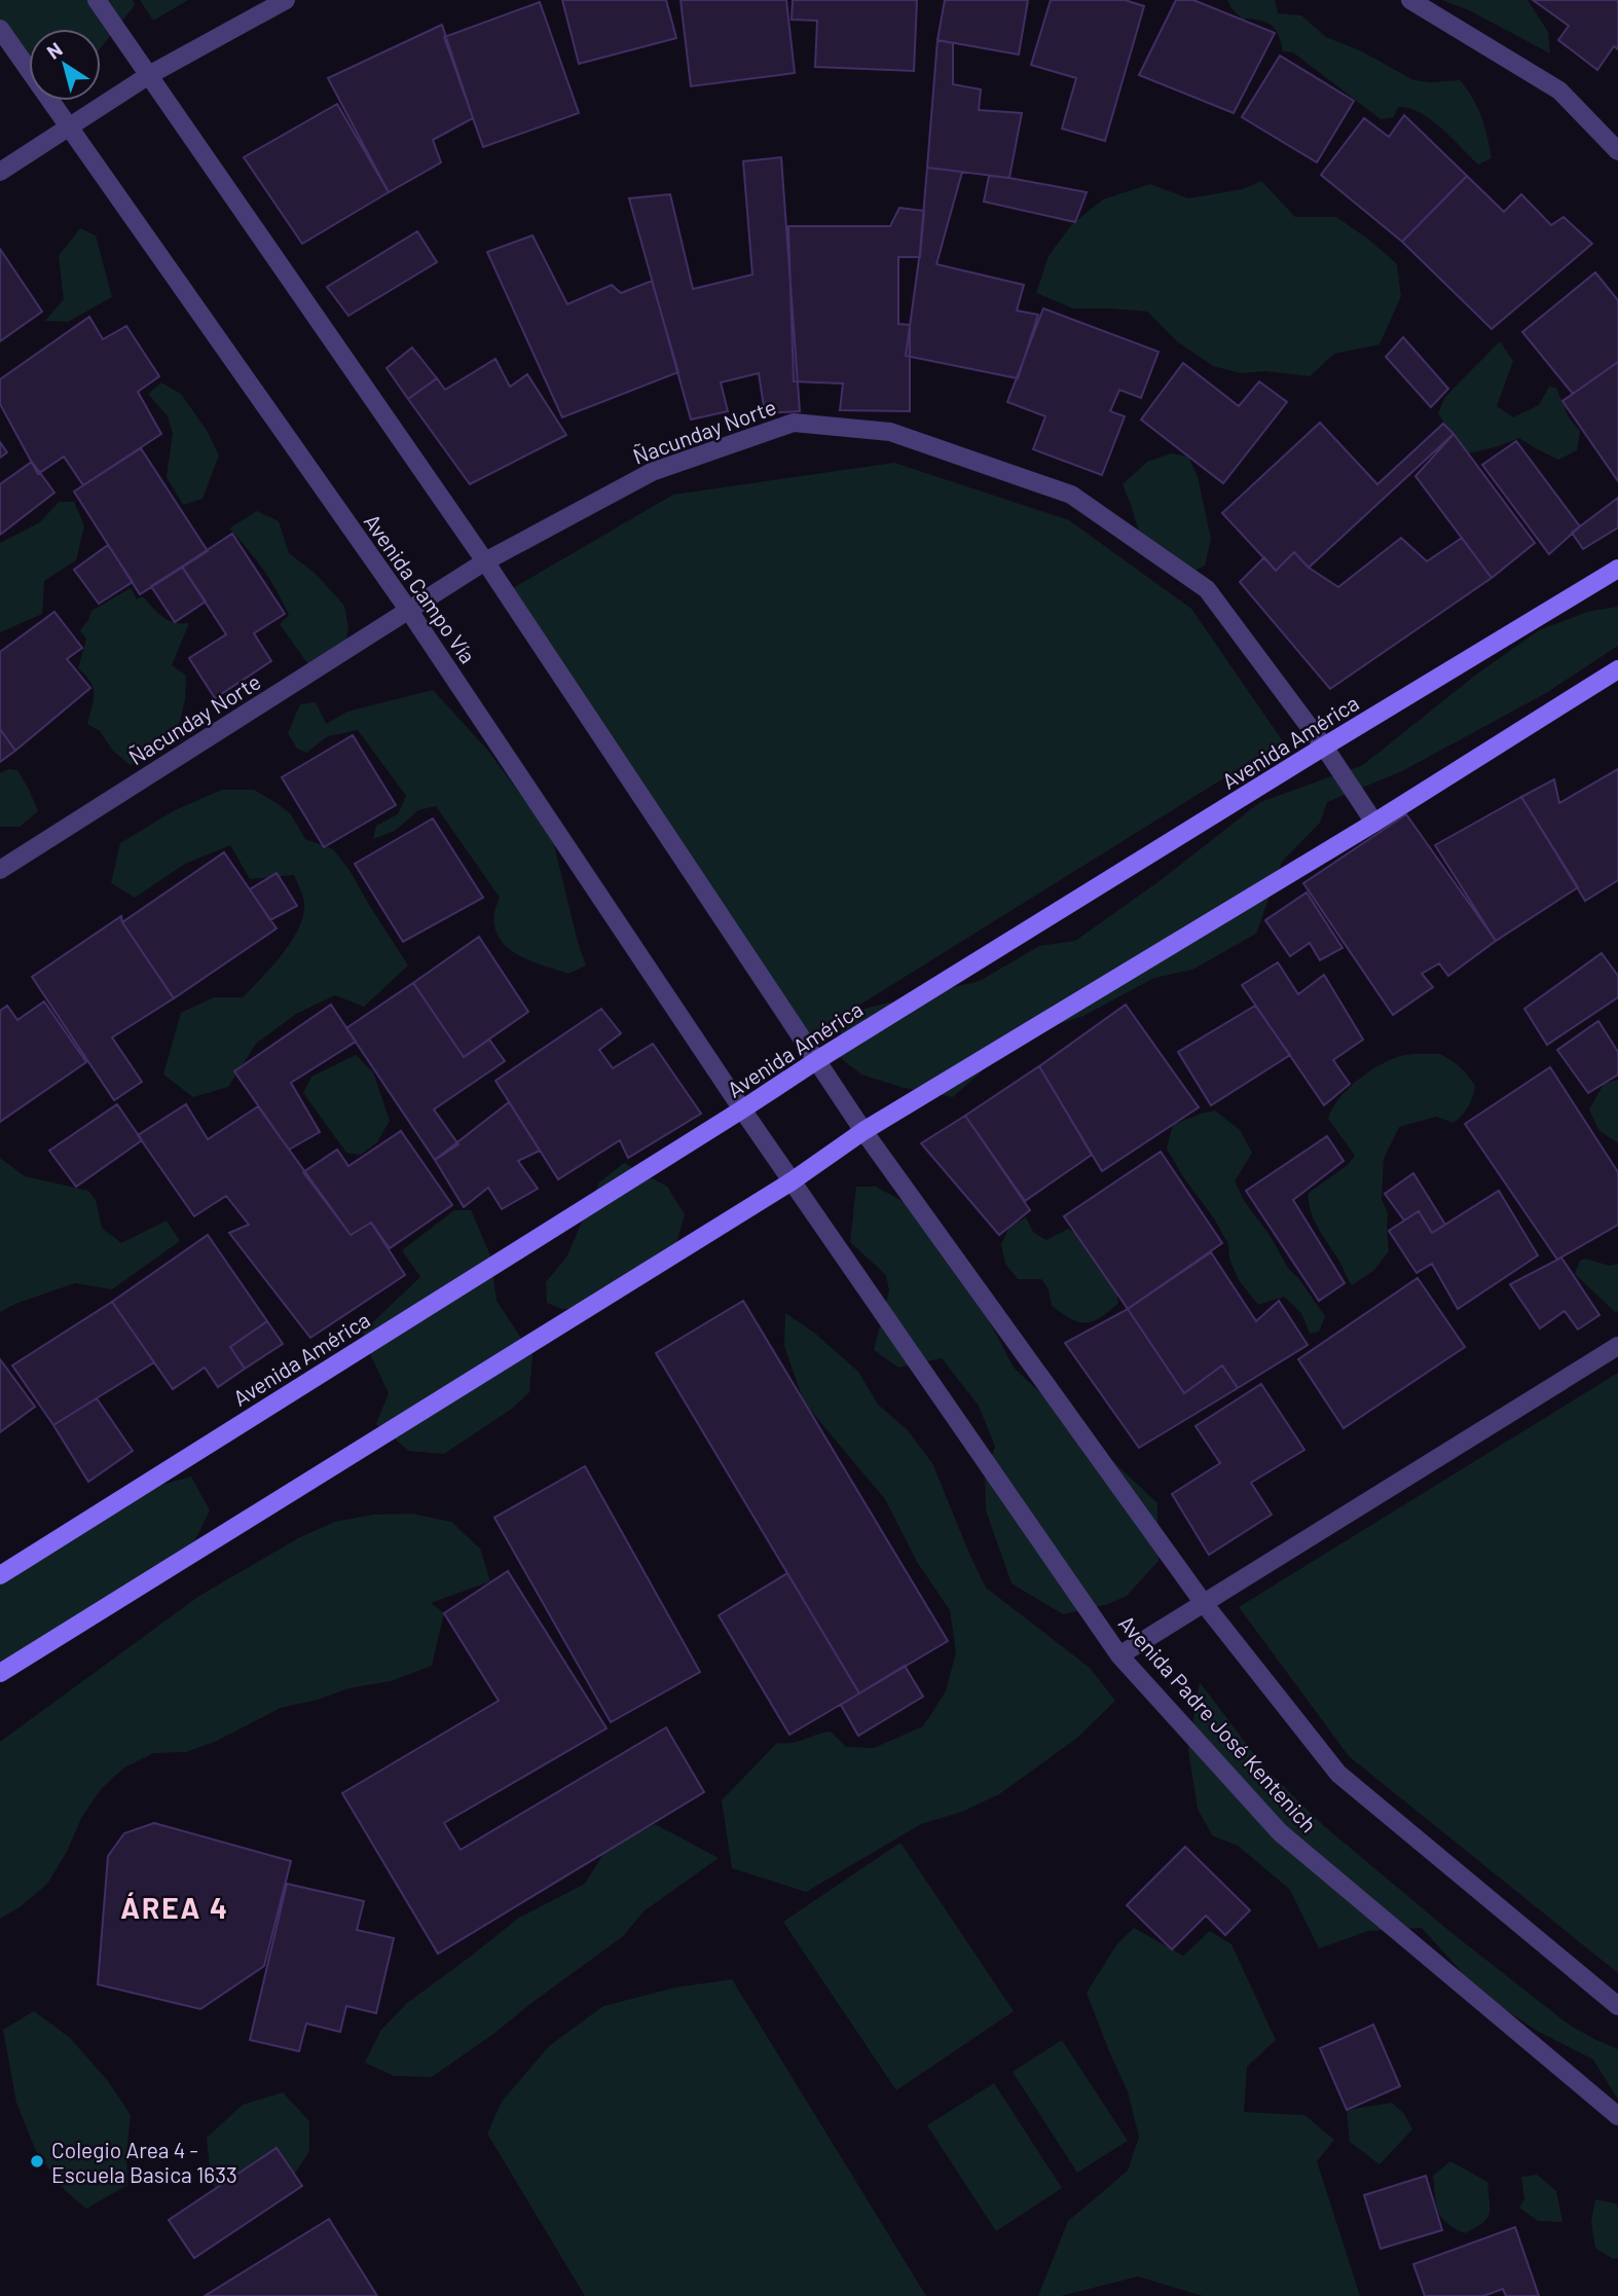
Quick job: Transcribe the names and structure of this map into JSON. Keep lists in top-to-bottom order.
{
  "streets": {
    "main road": ["Avenida América"],
    "street": ["Ñacunday Norte", "Avenida Campo Vía", "Avenida Padre José Kentenich"]
  },
  "crossings": [
    ["Ñacunday Norte", "Avenida Campo Vía"],
    ["Ñacunday Norte", "Avenida América"],
    ["Avenida Campo Vía", "Avenida América"],
    ["Avenida Campo Vía", "Avenida Padre José Kentenich"]
  ],
  "districts": ["ÁREA 4"],
  "places": ["Colegio Area 4 - Escuela Basica 1633"],
  "north": "top left"
}
